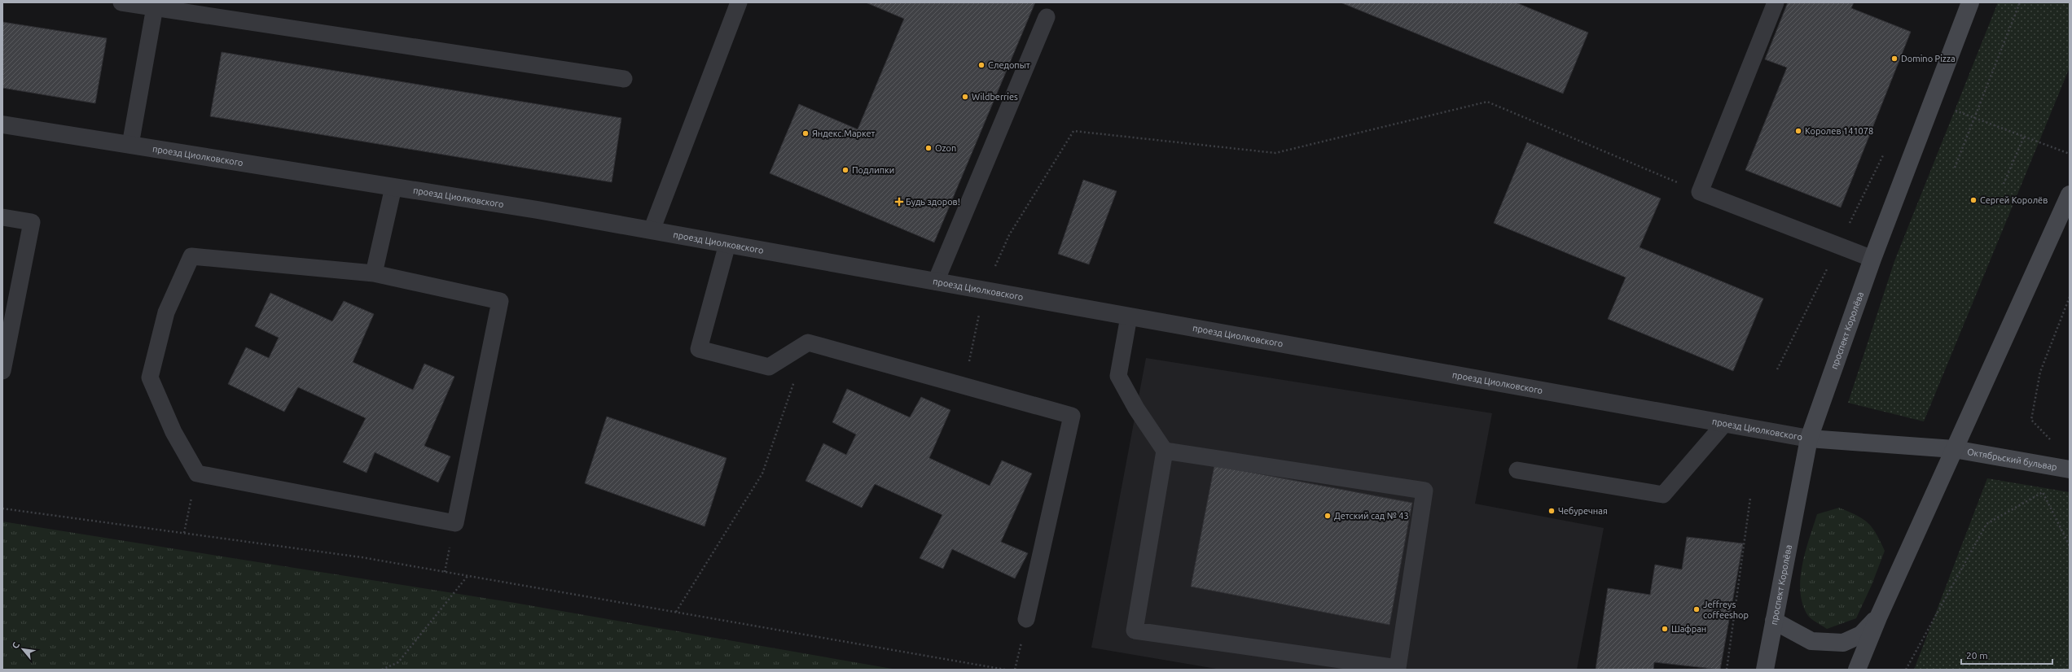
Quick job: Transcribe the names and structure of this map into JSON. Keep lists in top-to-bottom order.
{
  "streets": {
    "main road": ["проезд Циолковского", "проспект Королёва", "Октябрьский бульвар"]
  },
  "crossings": [
    ["проезд Циолковского", "проспект Королёва"],
    ["проезд Циолковского", "Октябрьский бульвар"]
  ],
  "places": {
    "other": [
      "Domino Pizza",
      "Следопыт",
      "Wildberries",
      "Королев 141078",
      "Яндекс.Маркет",
      "Ozon",
      "Подлипки",
      "Сергей Королёв",
      "Чебуречная",
      "Детский сад № 43",
      "Jeffreys coffeeshop",
      "Шафран"
    ],
    "health": ["Будь здоров!"]
  },
  "scale_bar": "20 m",
  "north": "top left"
}
